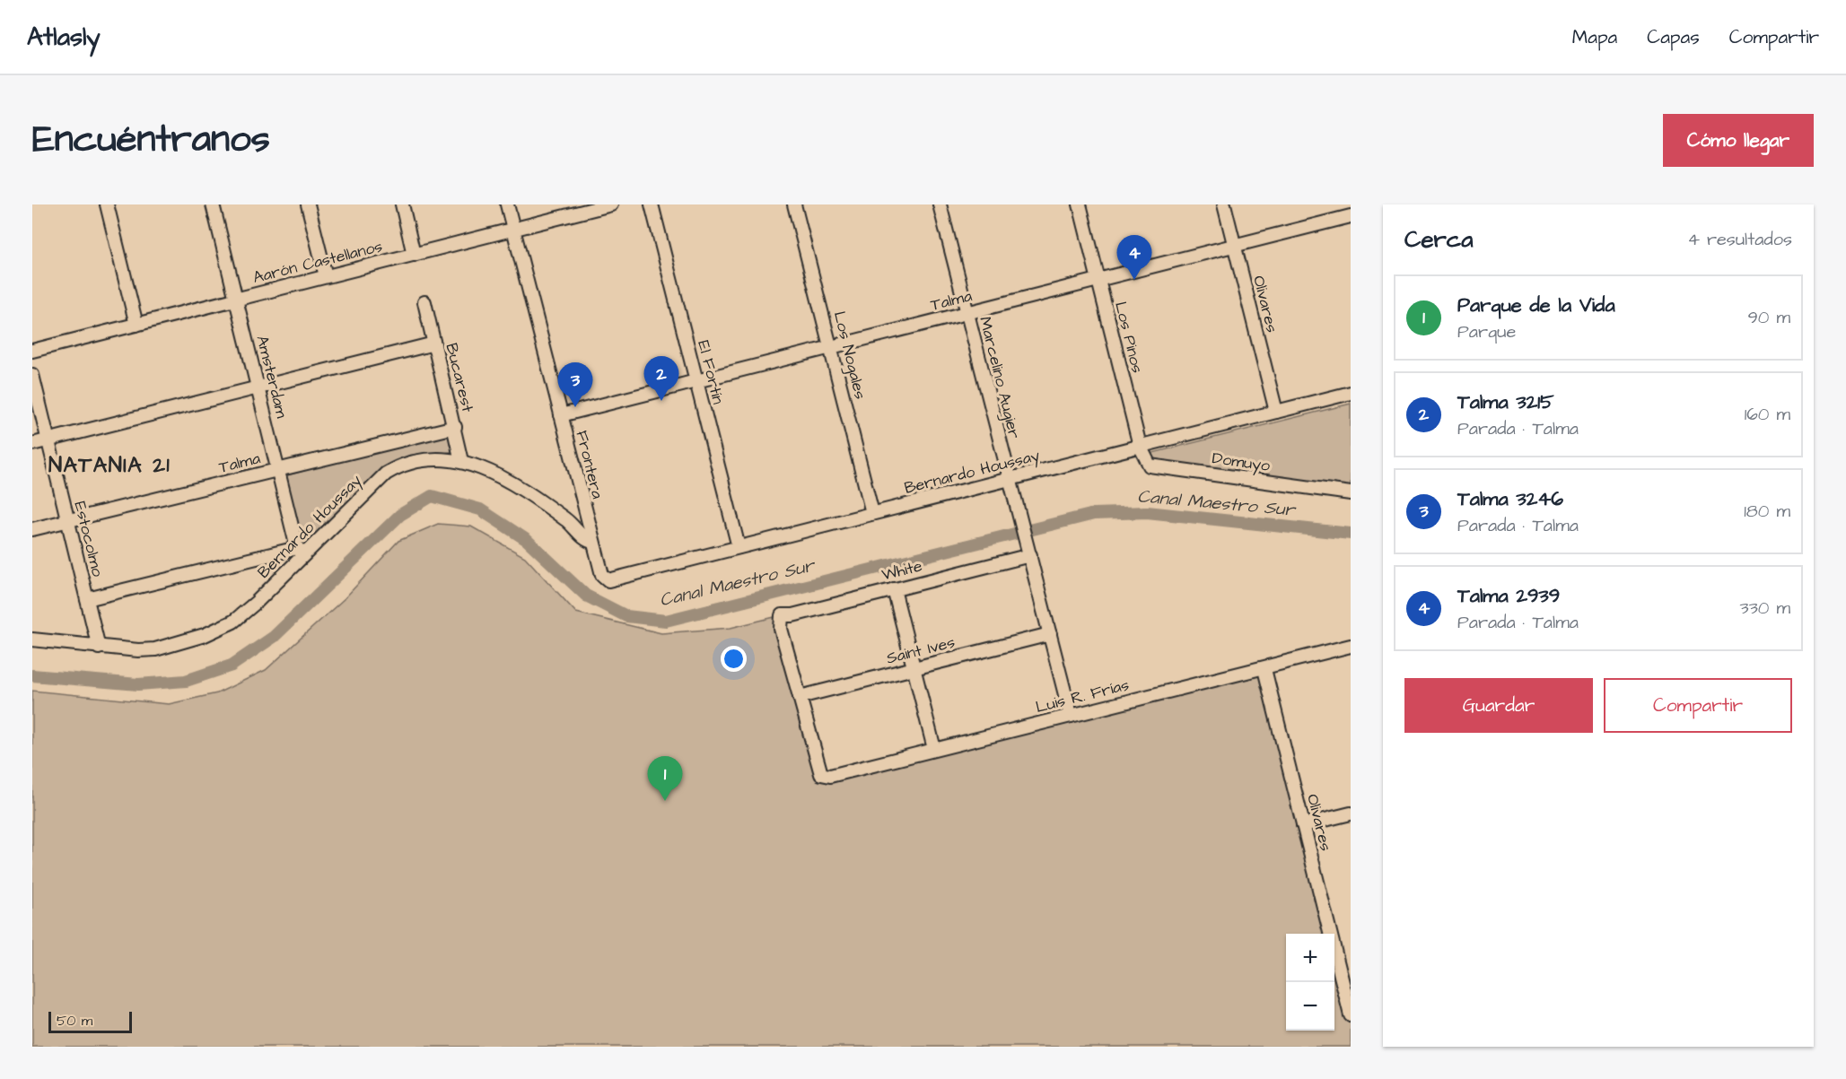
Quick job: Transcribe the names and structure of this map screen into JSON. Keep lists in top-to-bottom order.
{
  "streets": {
    "street": [
      "Aarón Castellanos",
      "Talma",
      "Olivares",
      "Los Pinos",
      "Los Nogales",
      "El Fortín",
      "Amsterdam",
      "Bucarest",
      "Marcelino Augier",
      "Domuyo",
      "Frontera",
      "Bernardo Houssay",
      "Estocolmo",
      "White",
      "Saint Ives",
      "Luis R. Frías"
    ]
  },
  "crossings": [
    ["Aarón Castellanos", "Amsterdam"],
    ["Aarón Castellanos", "Frontera"],
    ["Talma", "Olivares"],
    ["Talma", "Los Pinos"],
    ["Talma", "Los Nogales"],
    ["Talma", "El Fortín"],
    ["Talma", "Amsterdam"],
    ["Talma", "Bucarest"],
    ["Talma", "Marcelino Augier"],
    ["Talma", "Frontera"],
    ["Talma", "Estocolmo"],
    ["Olivares", "Bernardo Houssay"],
    ["Olivares", "Luis R. Frías"],
    ["Los Pinos", "Domuyo"],
    ["Los Pinos", "Bernardo Houssay"],
    ["Los Nogales", "Bernardo Houssay"],
    ["El Fortín", "Bernardo Houssay"],
    ["Amsterdam", "Bernardo Houssay"],
    ["Bucarest", "Bernardo Houssay"],
    ["Marcelino Augier", "Bernardo Houssay"],
    ["Marcelino Augier", "White"],
    ["Marcelino Augier", "Saint Ives"],
    ["Marcelino Augier", "Luis R. Frías"],
    ["Domuyo", "Bernardo Houssay"],
    ["Frontera", "Bernardo Houssay"],
    ["Bernardo Houssay", "Estocolmo"],
    ["White", "Saint Ives"],
    ["White", "Luis R. Frías"],
    ["Saint Ives", "Luis R. Frías"]
  ],
  "districts": ["NATANIA 21"],
  "water": ["Canal Maestro Sur"],
  "scale_bar": "50 m",
  "page": {
    "header": "Atlasly",
    "nav": ["Mapa", "Capas", "Compartir"],
    "title": "Encuéntranos",
    "buttons": [
      "Cómo llegar",
      ["Guardar", "Compartir"]
    ],
    "heading": ["Cerca", "4 resultados"],
    "pins": [
      "4",
      "2",
      "3",
      "1"
    ],
    "list": [
      {
        "mark": "1",
        "name": "Parque de la Vida",
        "note": "Parque",
        "value": "90 m"
      },
      {
        "mark": "2",
        "name": "Talma 3215",
        "note": "Parada · Talma",
        "value": "160 m"
      },
      {
        "mark": "3",
        "name": "Talma 3246",
        "note": "Parada · Talma",
        "value": "180 m"
      },
      {
        "mark": "4",
        "name": "Talma 2939",
        "note": "Parada · Talma",
        "value": "330 m"
      }
    ],
    "map_buttons": ["+", "−"],
    "scale": "50 m"
  }
}
